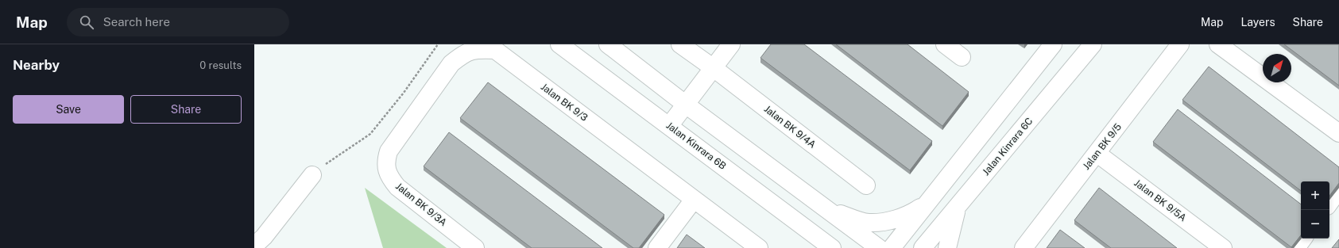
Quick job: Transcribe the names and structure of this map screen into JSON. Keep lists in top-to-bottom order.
{
  "streets": {
    "street": [
      "Jalan BK 9/3",
      "Jalan BK 9/4A",
      "Jalan Kinrara 6B",
      "Jalan Kinrara 6C",
      "Jalan BK 9/5",
      "Jalan BK 9/5A",
      "Jalan BK 9/3A"
    ]
  },
  "crossings": [
    ["Jalan BK 9/3", "Jalan BK 9/3A"],
    ["Jalan BK 9/5", "Jalan BK 9/5A"]
  ],
  "north": "top right",
  "page": {
    "header": "Map",
    "search": "Search here",
    "nav": ["Map", "Layers", "Share"],
    "heading": ["Nearby", "0 results"],
    "buttons": ["Save", "Share"],
    "map_buttons": ["+", "−"]
  }
}
